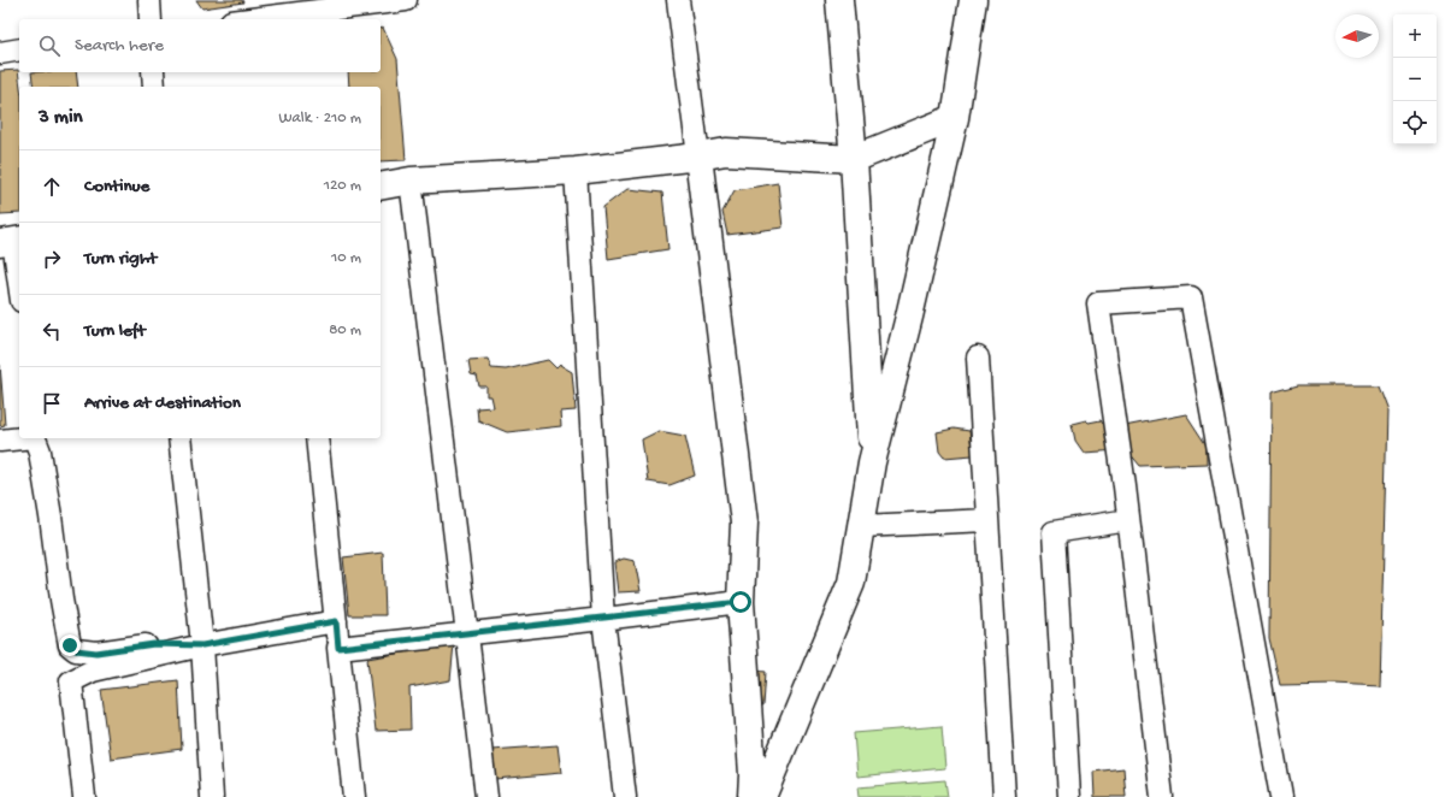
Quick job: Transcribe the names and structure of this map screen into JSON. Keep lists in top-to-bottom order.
{
  "north": "left",
  "page": {
    "map_buttons": ["+", "−"],
    "search": "Search here",
    "heading": ["3 min", "Walk · 210 m"],
    "list": [
      ["Continue", "120 m"],
      ["Turn right", "10 m"],
      ["Turn left", "80 m"],
      "Arrive at destination"
    ]
  }
}
